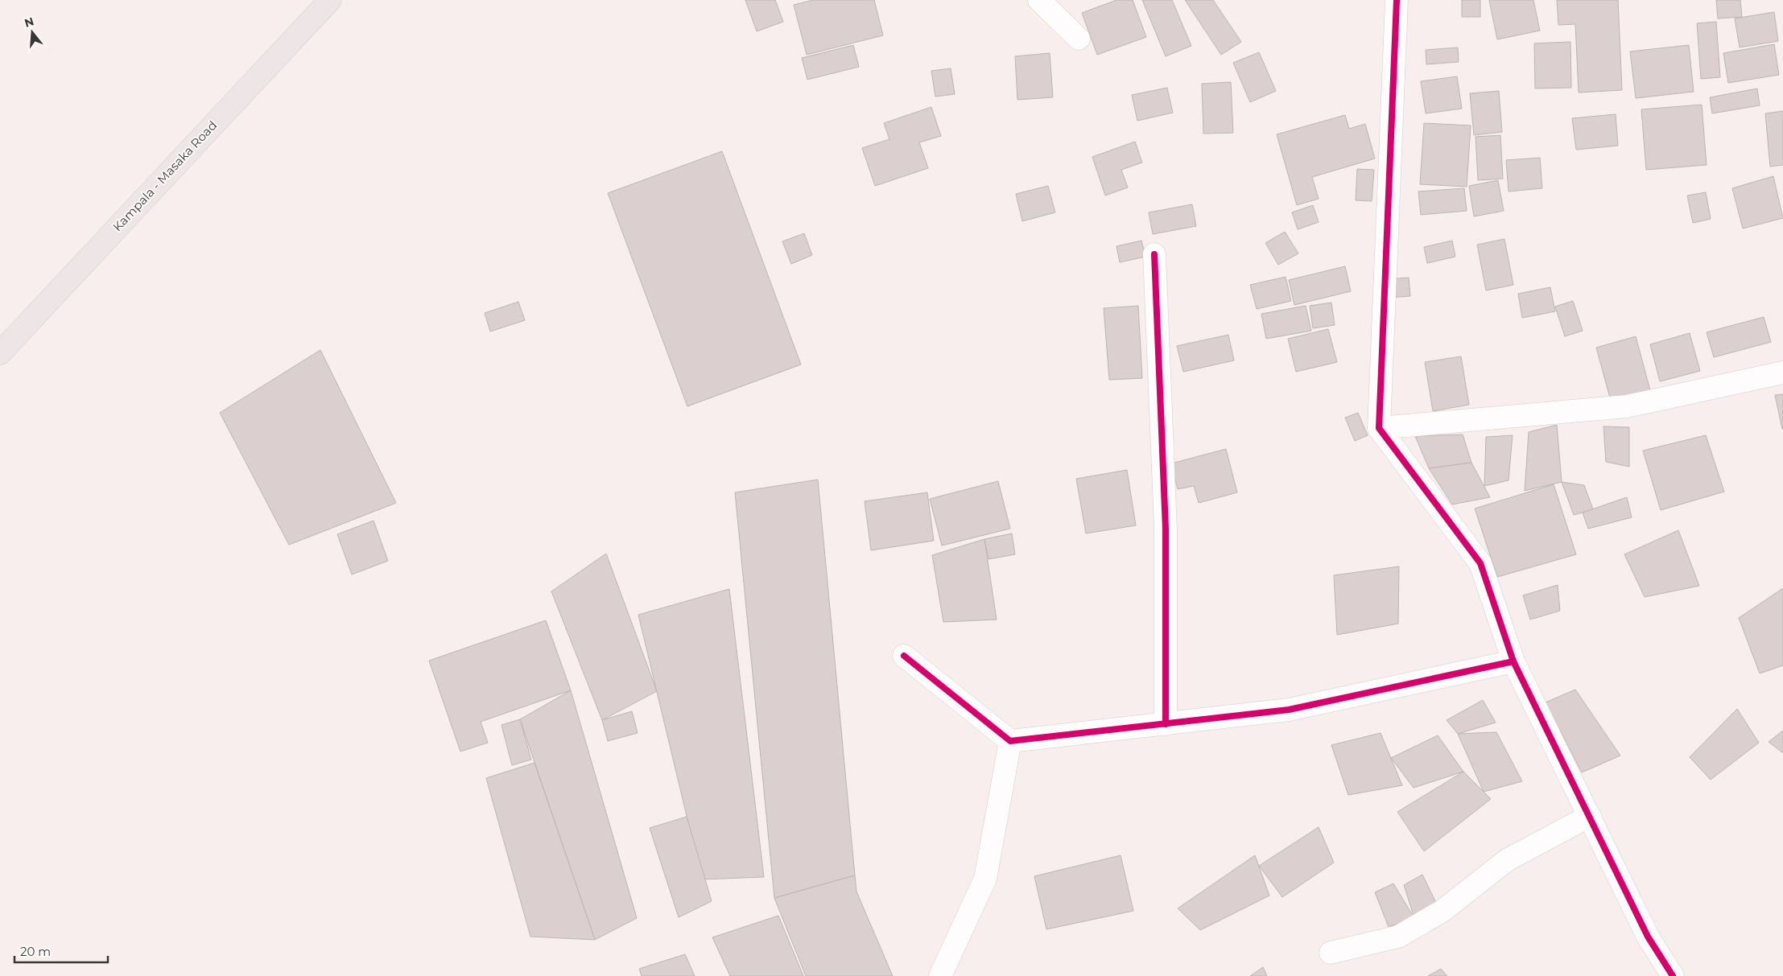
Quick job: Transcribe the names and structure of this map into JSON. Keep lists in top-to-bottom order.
{
  "streets": {
    "main road": ["Kampala - Masaka Road"]
  },
  "scale_bar": "20 m",
  "north": "top"
}
